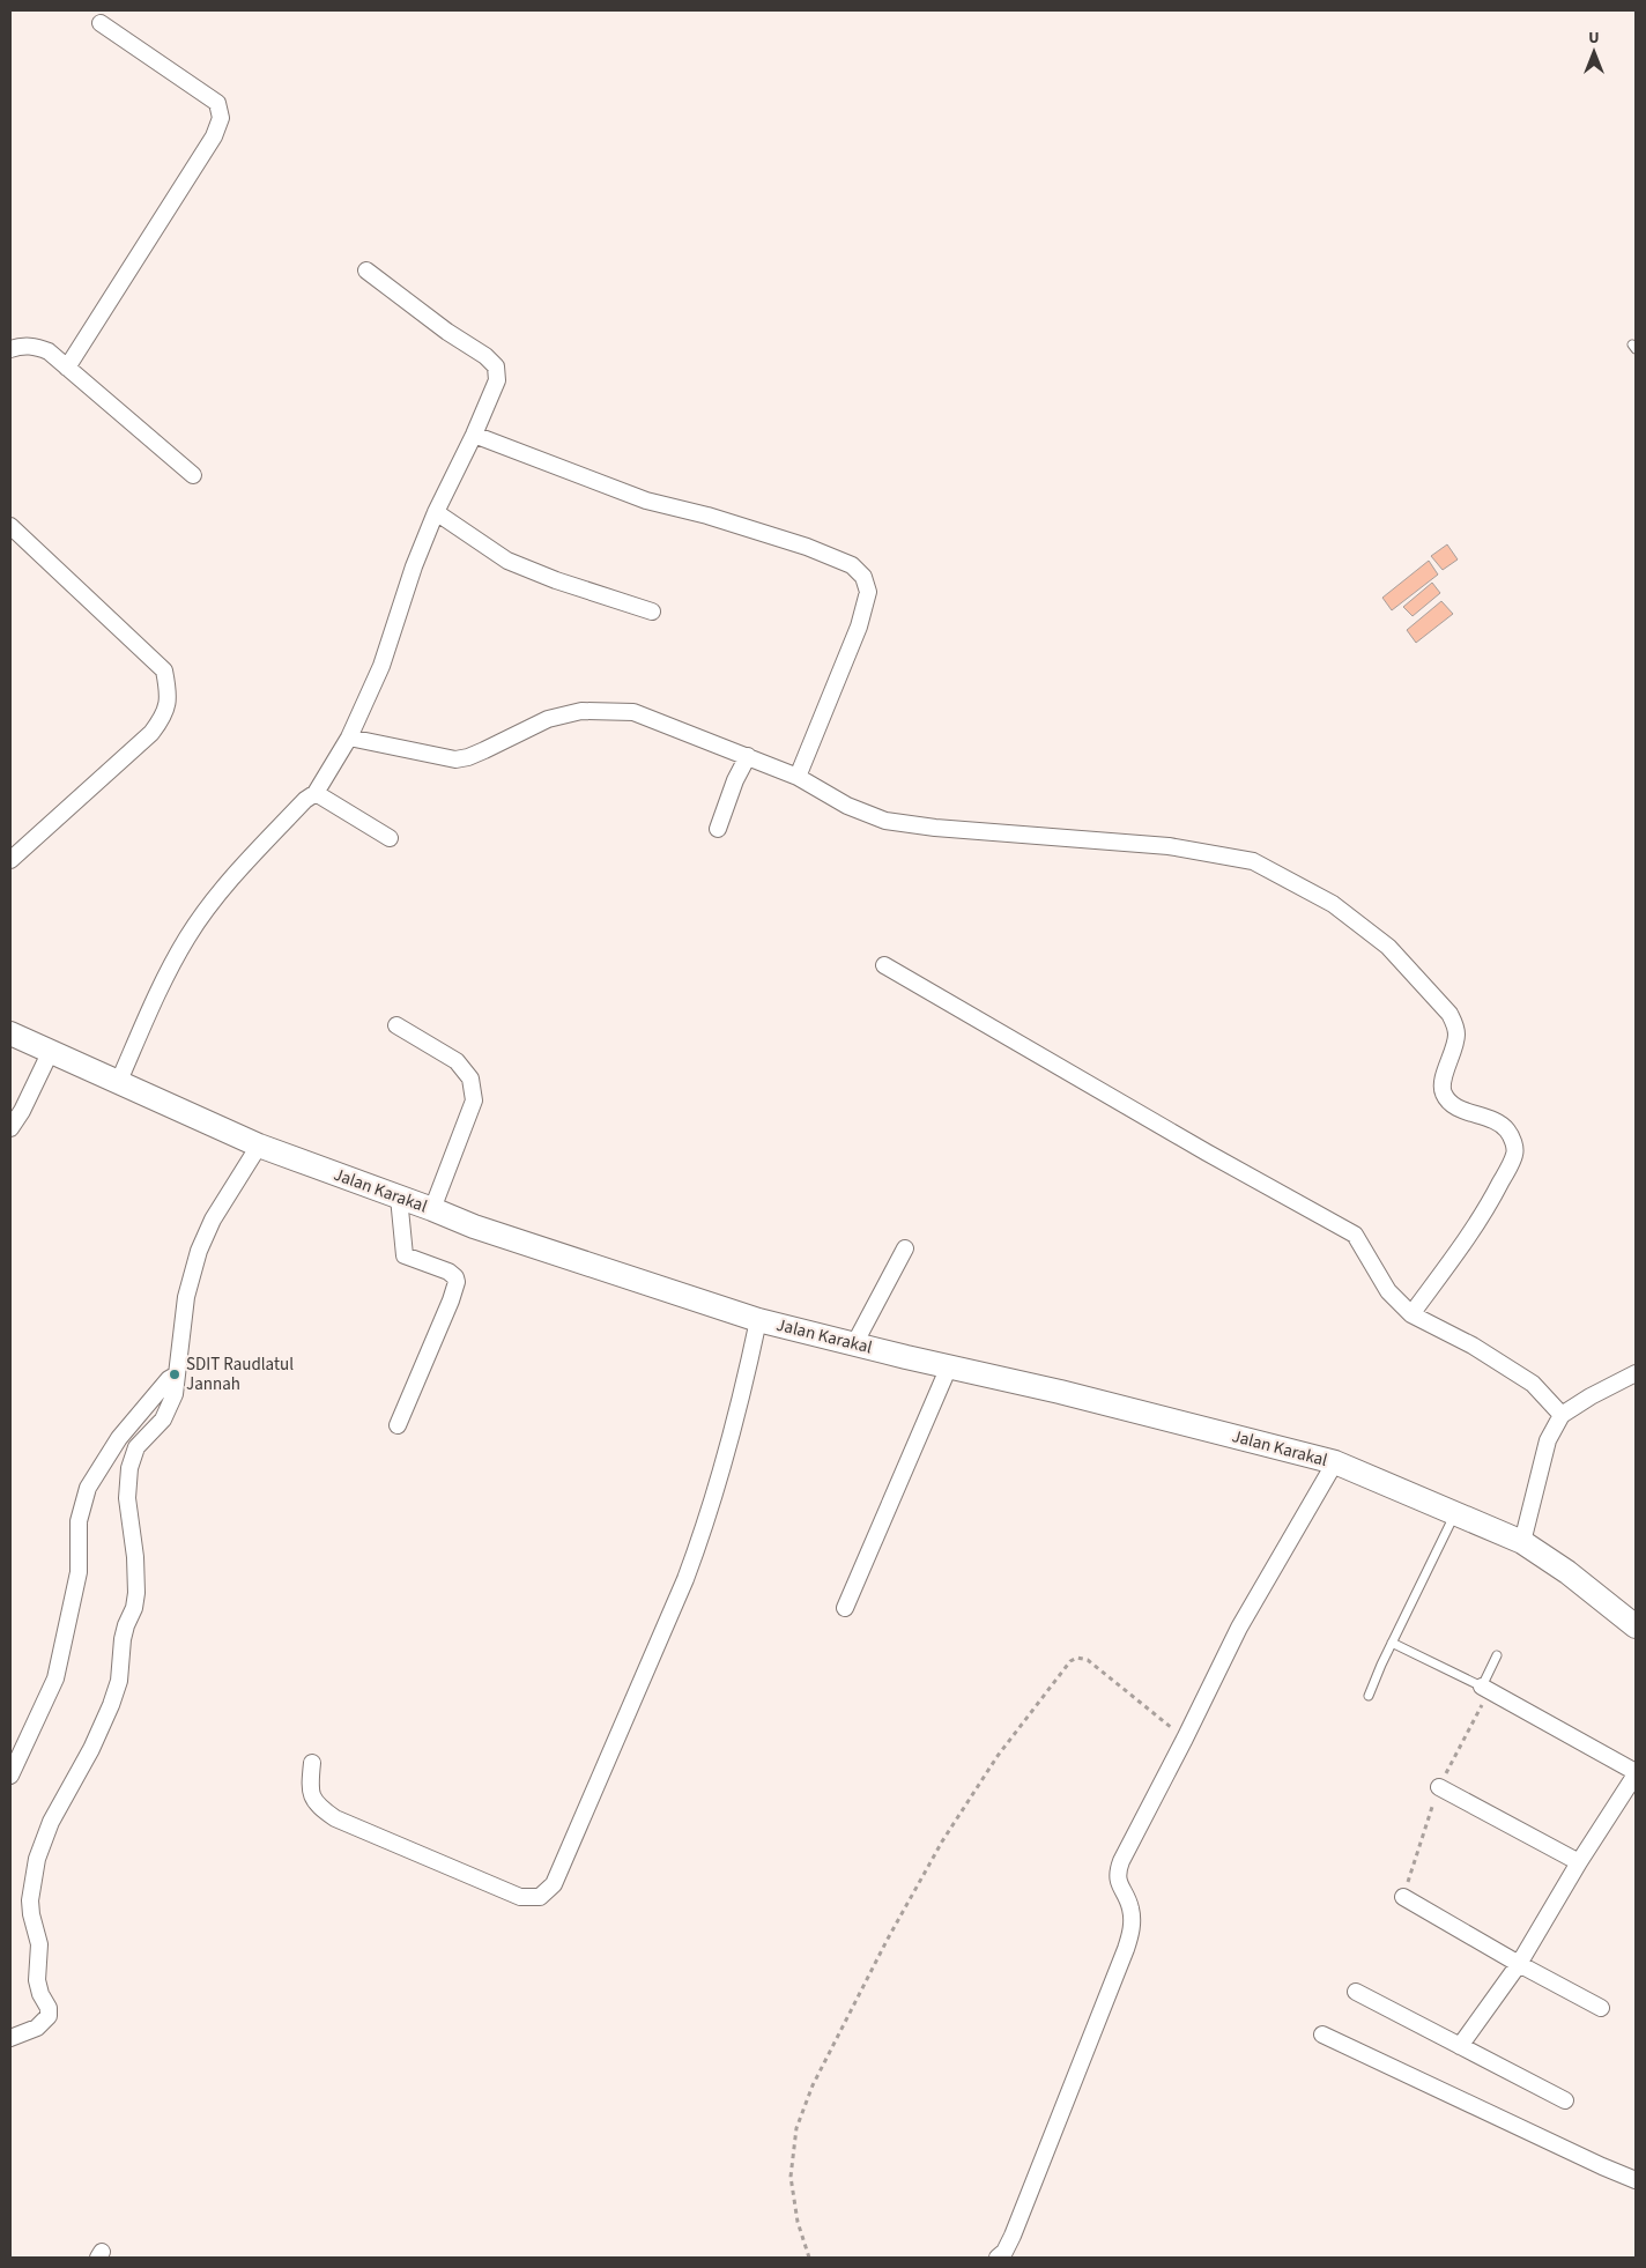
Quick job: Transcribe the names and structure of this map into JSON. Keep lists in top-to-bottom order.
{
  "streets": {
    "main road": ["Jalan Karakal"]
  },
  "places": ["SDIT Raudlatul Jannah"],
  "north": "top"
}
